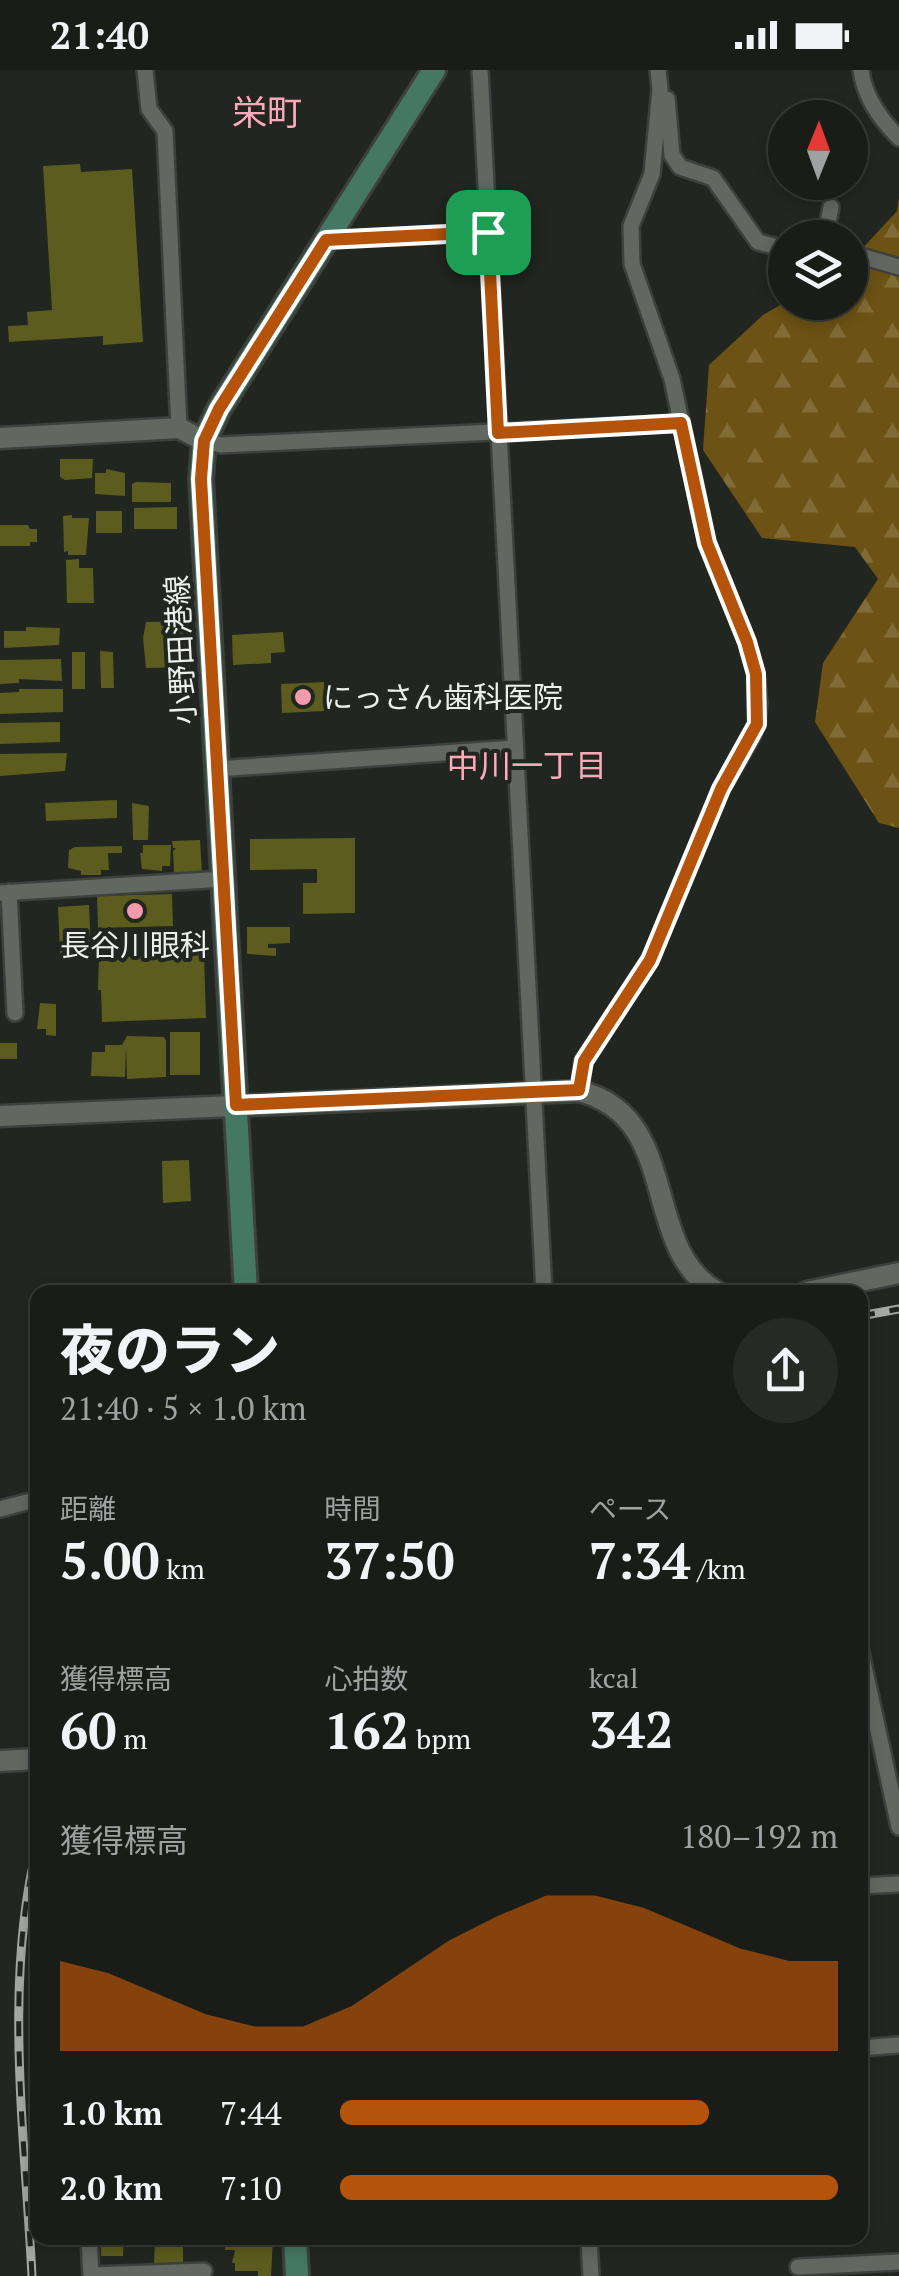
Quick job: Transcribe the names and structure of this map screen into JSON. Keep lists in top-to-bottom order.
{
  "streets": {
    "main road": ["小野田港線"]
  },
  "districts": ["栄町", "中川一丁目"],
  "places": ["にっさん歯科医院", "長谷川眼科"],
  "north": "top",
  "page": {
    "status": "21:40",
    "heading": ["夜のラン", "21:40 · 5 × 1.0 km"],
    "stats": [
      ["距離", "5.00 km"],
      ["時間", "37:50"],
      ["ペース", "7:34 /km"],
      ["獲得標高", "60 m"],
      ["心拍数", "162 bpm"],
      ["kcal", "342"]
    ],
    "chart": ["獲得標高", "180–192 m"],
    "list": [
      {
        "name": "1.0 km",
        "note": "7:44"
      },
      {
        "name": "2.0 km",
        "note": "7:10"
      }
    ]
  }
}
